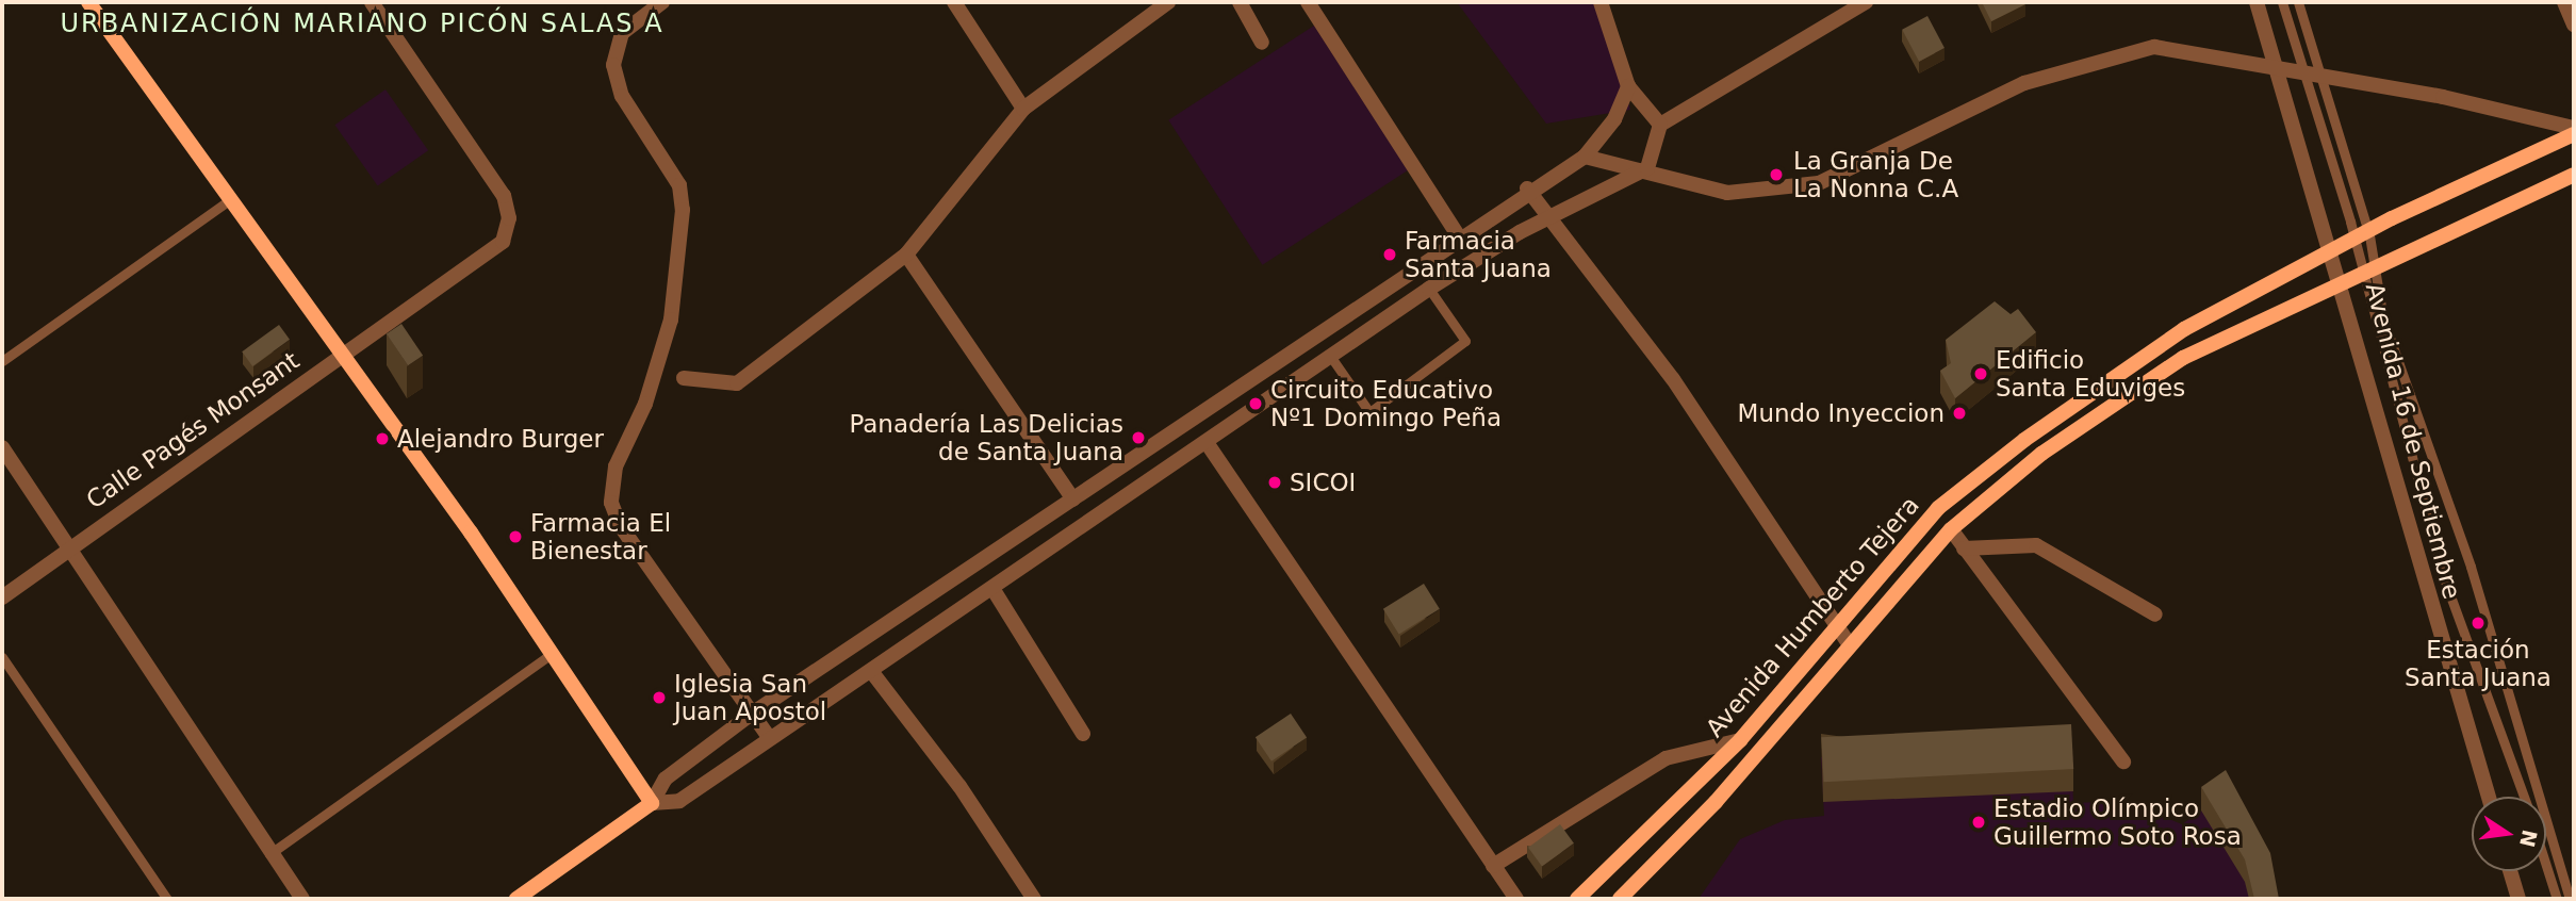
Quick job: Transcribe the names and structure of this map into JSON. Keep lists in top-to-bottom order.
{
  "streets": {
    "street": ["Calle Pagés Monsant", "Avenida 16 de Septiembre", "Avenida Humberto Tejera"]
  },
  "crossings": [
    ["Avenida 16 de Septiembre", "Avenida Humberto Tejera"]
  ],
  "districts": ["URBANIZACIÓN MARIANO PICÓN SALAS A"],
  "places": [
    "La Granja De La Nonna C.A",
    "Farmacia Santa Juana",
    "Edificio Santa Eduviges",
    "Circuito Educativo Nº1 Domingo Peña",
    "Mundo Inyeccion",
    "Panadería Las Delicias de Santa Juana",
    "Alejandro Burger",
    "SICOI",
    "Farmacia El Bienestar",
    "Estación Santa Juana",
    "Iglesia San Juan Apostol",
    "Estadio Olímpico Guillermo Soto Rosa"
  ],
  "north": "right"
}
